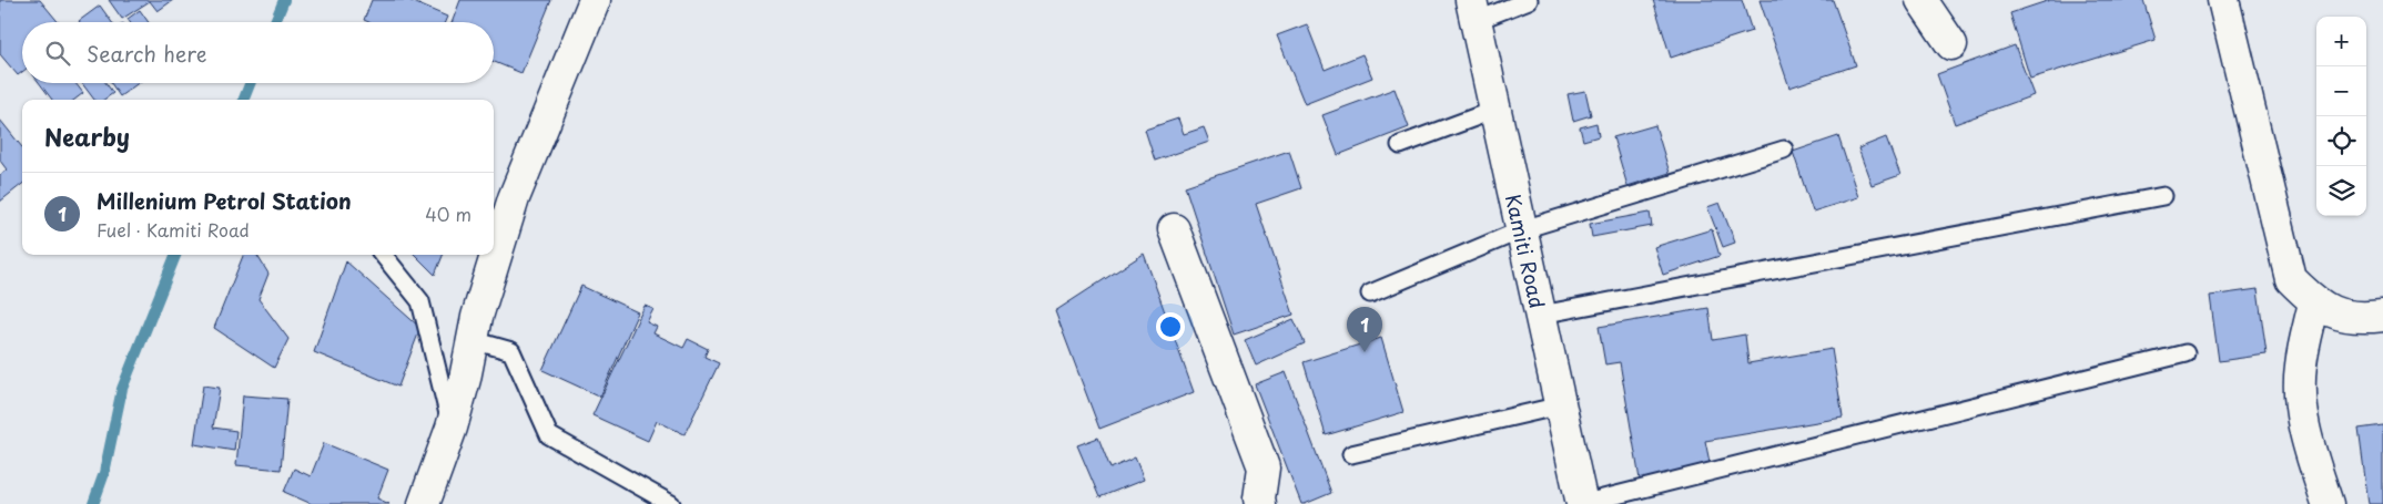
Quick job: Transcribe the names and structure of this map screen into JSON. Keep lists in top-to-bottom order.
{
  "streets": {
    "street": ["Kamiti Road"]
  },
  "page": {
    "map_buttons": ["+", "−"],
    "search": "Search here",
    "heading": "Nearby",
    "list": [
      {
        "mark": "1",
        "name": "Millenium Petrol Station",
        "note": "Fuel · Kamiti Road",
        "value": "40 m"
      }
    ],
    "pins": "1"
  }
}
